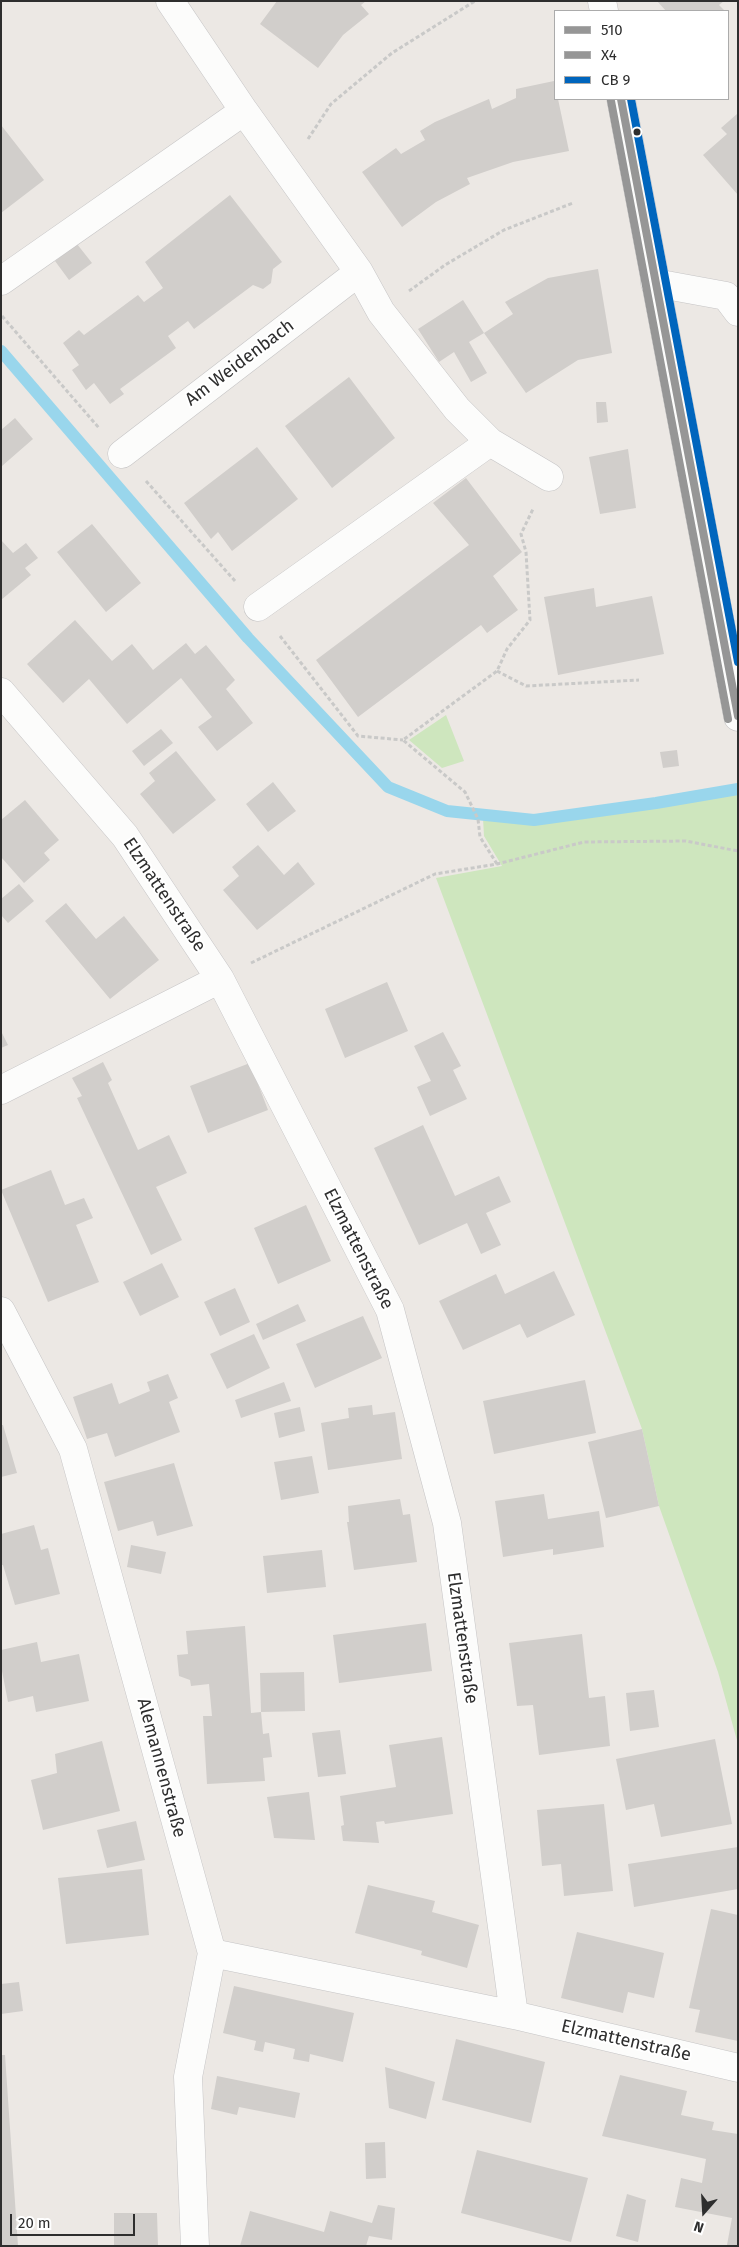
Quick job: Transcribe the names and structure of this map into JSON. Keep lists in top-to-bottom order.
{
  "streets": {
    "street": ["Am Weidenbach", "Elzmattenstraße", "Alemannenstraße"]
  },
  "crossings": [
    ["Elzmattenstraße", "Alemannenstraße"]
  ],
  "lines": ["transit line 510", "transit line X4"],
  "legend": ["510", "X4", "CB 9"],
  "scale_bar": "20 m",
  "north": "bottom"
}
